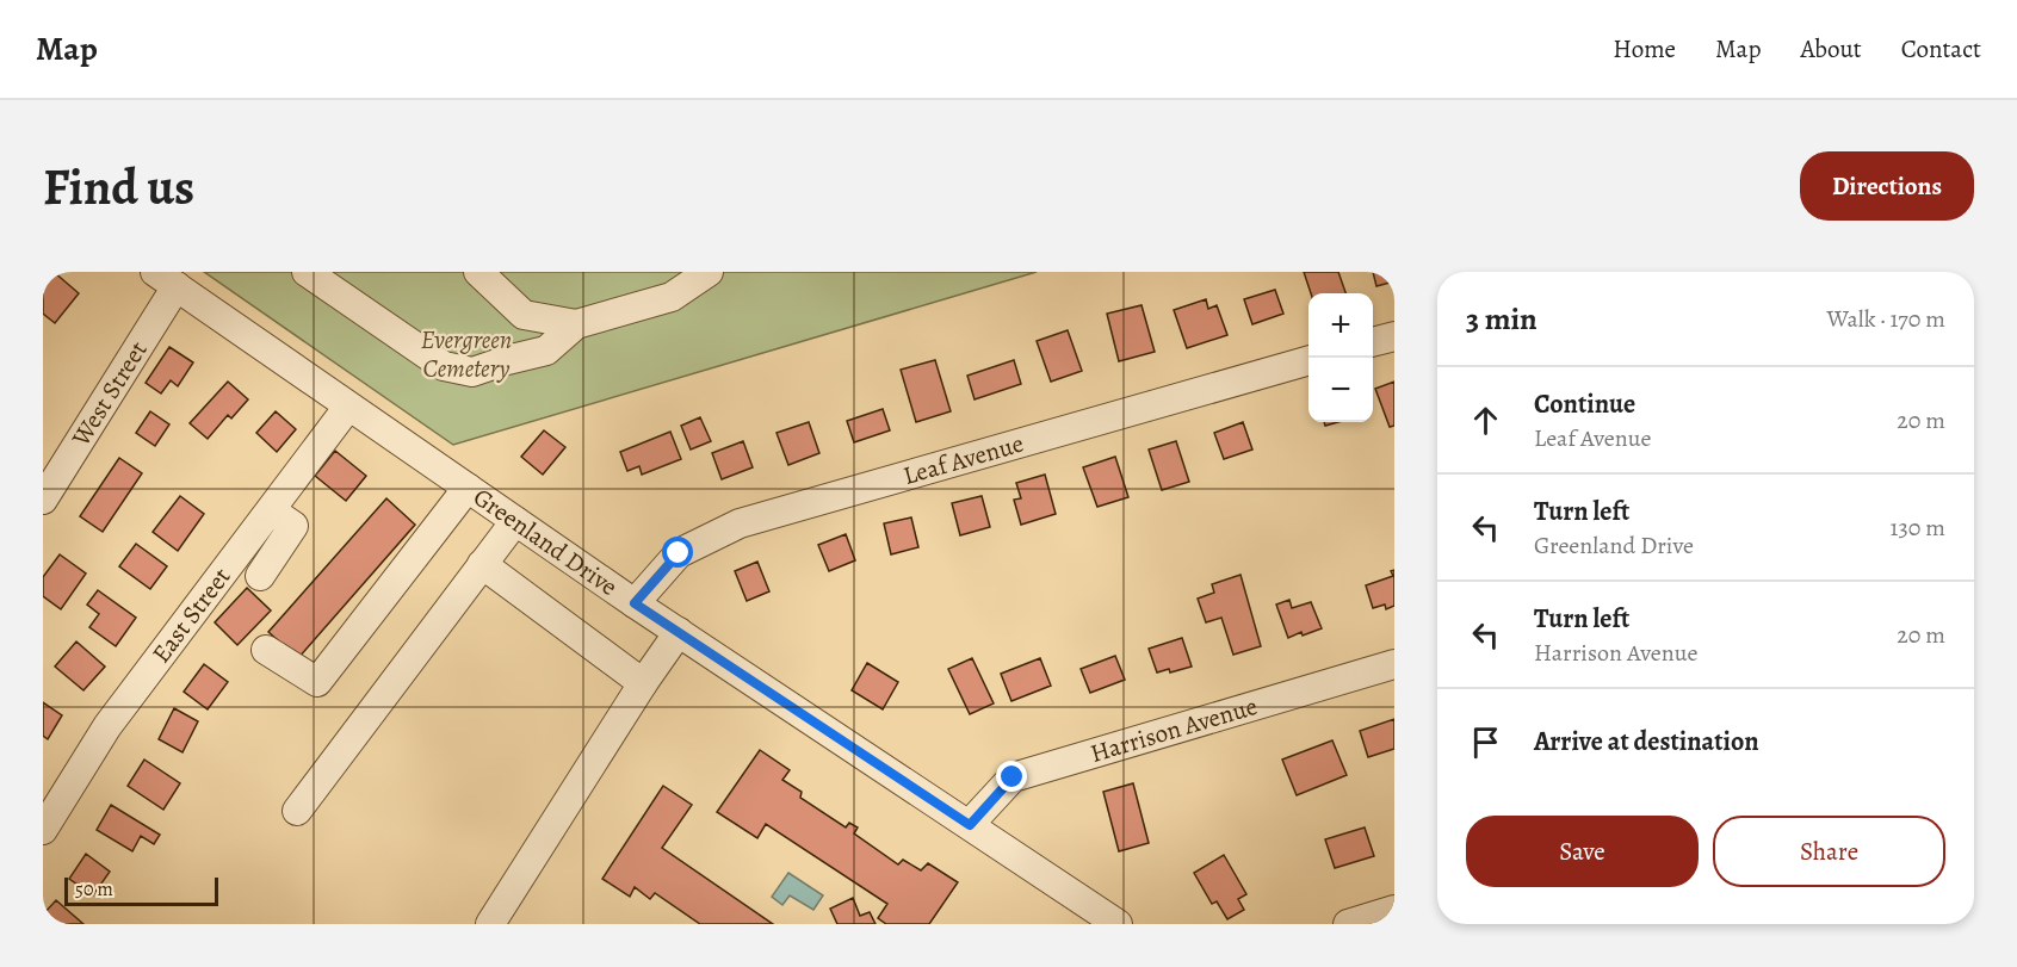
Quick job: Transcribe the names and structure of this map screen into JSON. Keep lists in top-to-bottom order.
{
  "streets": {
    "street": [
      "West Street",
      "Leaf Avenue",
      "Greenland Drive",
      "East Street",
      "Harrison Avenue"
    ]
  },
  "crossings": [
    ["West Street", "Greenland Drive"],
    ["Leaf Avenue", "Greenland Drive"],
    ["Greenland Drive", "East Street"],
    ["Greenland Drive", "Harrison Avenue"]
  ],
  "parks": ["Evergreen Cemetery"],
  "scale_bar": "50 m",
  "page": {
    "header": "Map",
    "nav": [
      "Home",
      "Map",
      "About",
      "Contact"
    ],
    "buttons": [
      "Directions",
      ["Save", "Share"]
    ],
    "title": "Find us",
    "heading": ["3 min", "Walk · 170 m"],
    "map_buttons": ["+", "−"],
    "list": [
      ["Continue", "Leaf Avenue", "20 m"],
      ["Turn left", "Greenland Drive", "130 m"],
      ["Turn left", "Harrison Avenue", "20 m"],
      "Arrive at destination"
    ],
    "scale": "50 m"
  }
}
